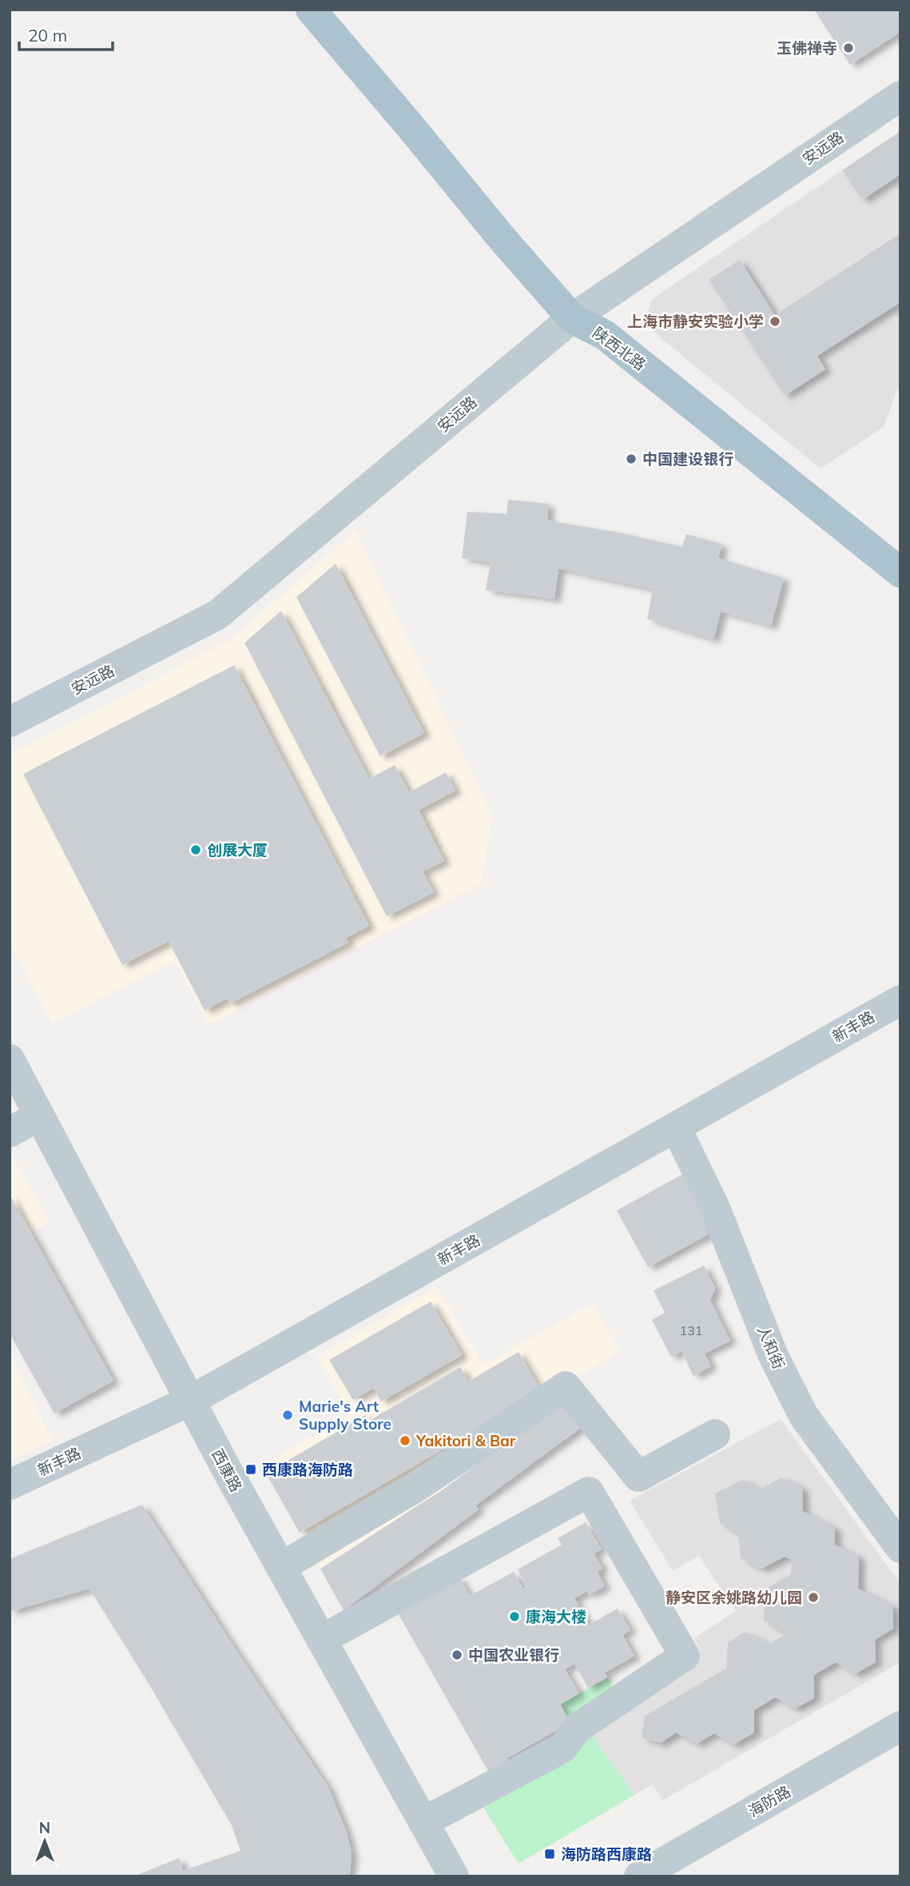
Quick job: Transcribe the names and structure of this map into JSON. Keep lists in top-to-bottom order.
{
  "streets": {
    "main road": ["陕西北路"],
    "street": [
      "安远路",
      "新丰路",
      "人和街",
      "西康路",
      "海防路"
    ]
  },
  "crossings": [
    ["安远路", "陕西北路"],
    ["新丰路", "人和街"],
    ["新丰路", "西康路"]
  ],
  "places": {
    "other": [
      "玉佛禅寺",
      "上海市静安实验小学",
      "中国建设银行",
      "创展大厦",
      "Marie's Art Supply Store",
      "Yakitori & Bar",
      "静安区余姚路幼儿园",
      "康海大楼",
      "中国农业银行"
    ],
    "transit": ["西康路海防路", "海防路西康路"]
  },
  "house_numbers": ["131"],
  "scale_bar": "20 m",
  "north": "top"
}
